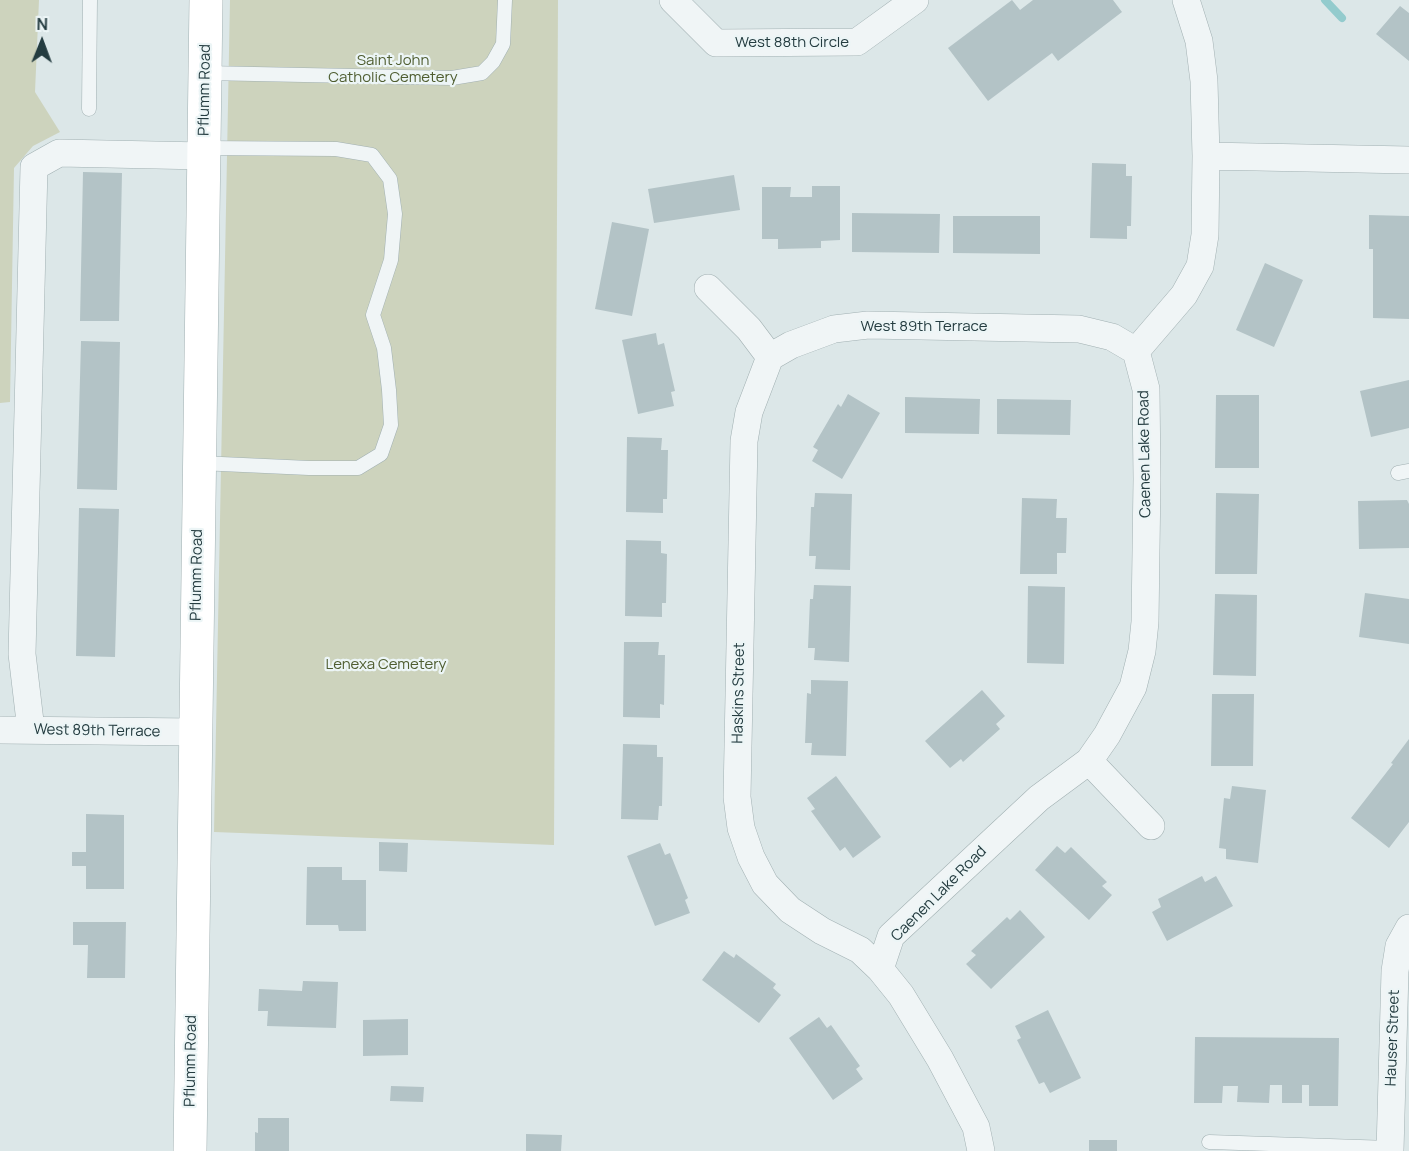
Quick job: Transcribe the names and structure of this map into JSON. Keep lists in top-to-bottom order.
{
  "streets": {
    "main road": ["Pflumm Road"],
    "street": [
      "West 88th Circle",
      "West 89th Terrace",
      "Caenen Lake Road",
      "Haskins Street",
      "Hauser Street"
    ]
  },
  "crossings": [
    ["Pflumm Road", "West 89th Terrace"],
    ["West 89th Terrace", "Caenen Lake Road"],
    ["West 89th Terrace", "Haskins Street"],
    ["Caenen Lake Road", "Haskins Street"]
  ],
  "parks": ["Saint John Catholic Cemetery", "Lenexa Cemetery"],
  "north": "top"
}
